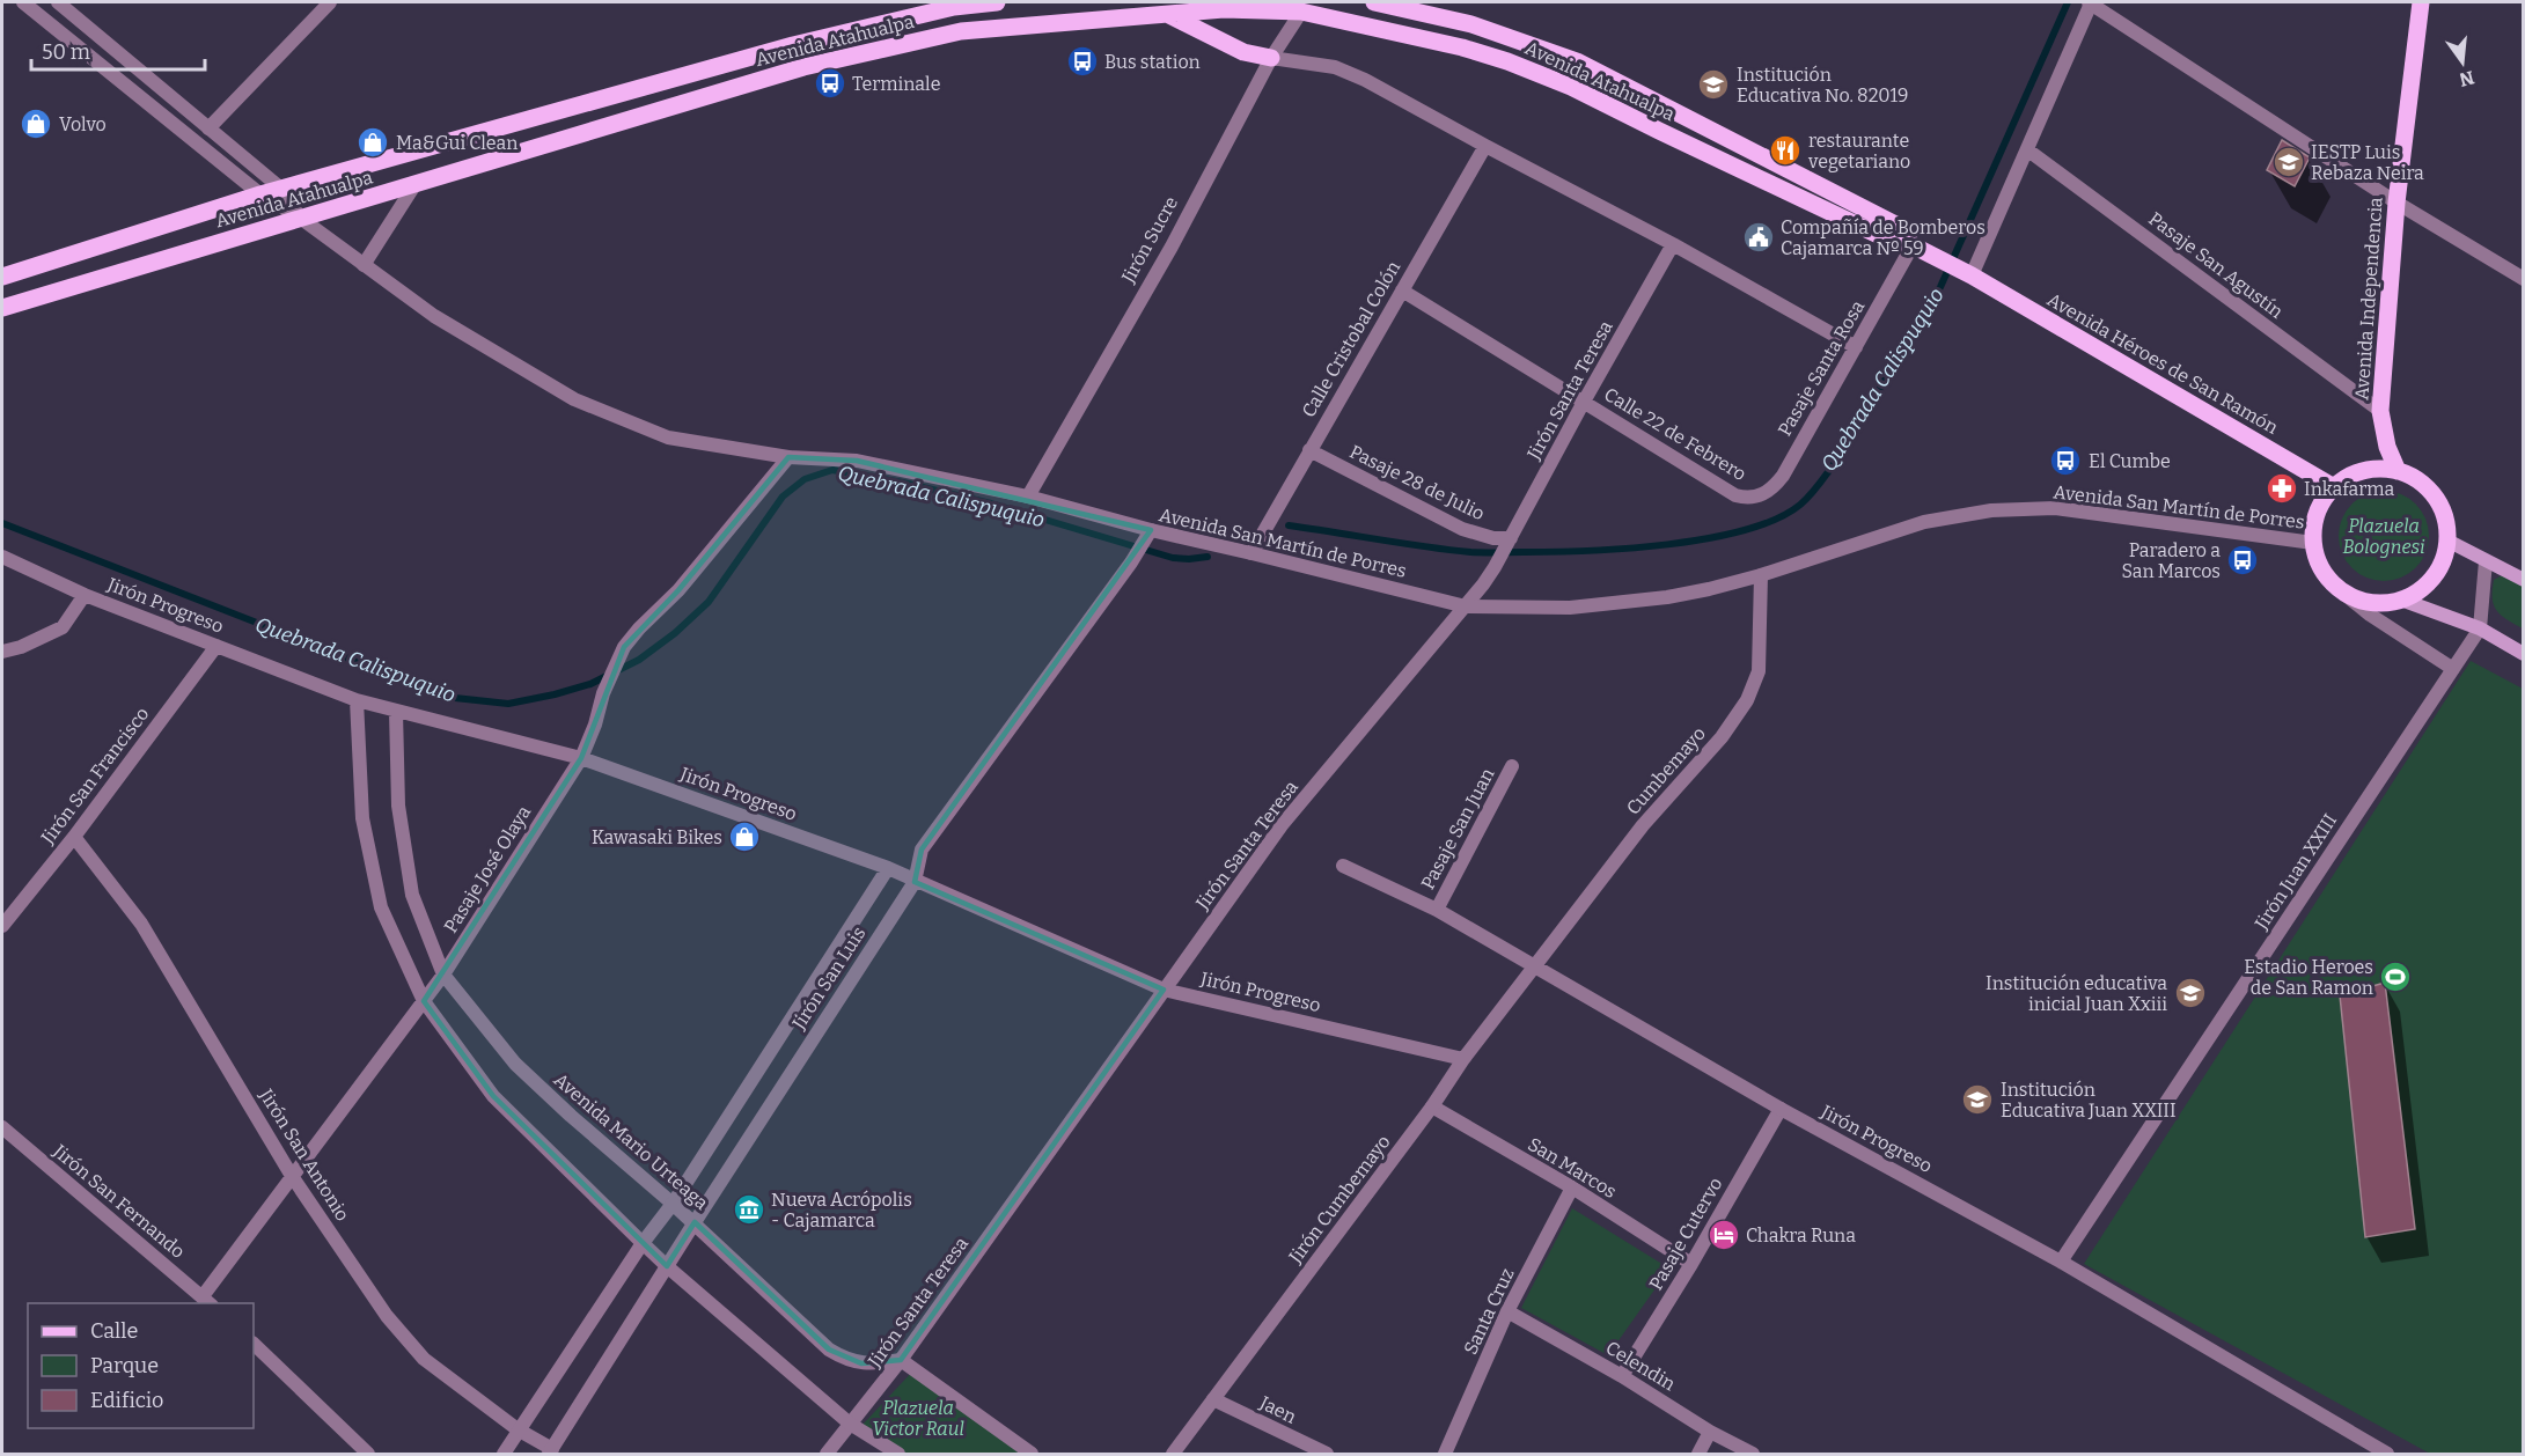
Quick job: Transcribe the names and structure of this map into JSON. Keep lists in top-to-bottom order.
{
  "streets": {
    "main road": ["Avenida Atahualpa", "Avenida Independencia", "Avenida Héroes de San Ramón"],
    "street": [
      "Jirón Sucre",
      "Pasaje San Agustín",
      "Calle Cristobal Colón",
      "Pasaje Santa Rosa",
      "Jirón Santa Teresa",
      "Calle 22 de Febrero",
      "Pasaje 28 de Julio",
      "Avenida San Martín de Porres",
      "Jirón Progreso",
      "Cumbemayo",
      "Jirón San Francisco",
      "Pasaje San Juan",
      "Pasaje José Olaya",
      "Jirón Juan XXIII",
      "Jirón San Luis",
      "Avenida Mario Urteaga",
      "Jirón San Antonio",
      "San Marcos",
      "Jirón Cumbemayo",
      "Jirón San Fernando",
      "Pasaje Cutervo",
      "Santa Cruz",
      "Celendin",
      "Jaen"
    ]
  },
  "crossings": [
    ["Avenida Atahualpa", "Jirón Sucre"],
    ["Avenida Atahualpa", "Avenida Héroes de San Ramón"],
    ["Avenida Atahualpa", "Pasaje Santa Rosa"],
    ["Avenida Atahualpa", "Avenida San Martín de Porres"],
    ["Jirón Sucre", "Avenida San Martín de Porres"],
    ["Pasaje San Agustín", "Avenida Independencia"],
    ["Avenida Independencia", "Avenida Héroes de San Ramón"],
    ["Avenida Independencia", "Avenida San Martín de Porres"],
    ["Calle Cristobal Colón", "Calle 22 de Febrero"],
    ["Calle Cristobal Colón", "Pasaje 28 de Julio"],
    ["Calle Cristobal Colón", "Avenida San Martín de Porres"],
    ["Avenida Héroes de San Ramón", "Avenida San Martín de Porres"],
    ["Pasaje Santa Rosa", "Calle 22 de Febrero"],
    ["Jirón Santa Teresa", "Calle 22 de Febrero"],
    ["Jirón Santa Teresa", "Pasaje 28 de Julio"],
    ["Jirón Santa Teresa", "Avenida San Martín de Porres"],
    ["Jirón Santa Teresa", "Jirón Progreso"],
    ["Jirón Santa Teresa", "Avenida Mario Urteaga"],
    ["Avenida San Martín de Porres", "Cumbemayo"],
    ["Avenida San Martín de Porres", "Pasaje José Olaya"],
    ["Avenida San Martín de Porres", "Jirón San Luis"],
    ["Jirón Progreso", "Cumbemayo"],
    ["Jirón Progreso", "Jirón San Francisco"],
    ["Jirón Progreso", "Pasaje San Juan"],
    ["Jirón Progreso", "Pasaje José Olaya"],
    ["Jirón Progreso", "Jirón Juan XXIII"],
    ["Jirón Progreso", "Jirón San Luis"],
    ["Jirón Progreso", "Avenida Mario Urteaga"],
    ["Jirón Progreso", "Jirón Cumbemayo"],
    ["Jirón Progreso", "Pasaje Cutervo"],
    ["Cumbemayo", "Jirón Cumbemayo"],
    ["Jirón San Francisco", "Jirón San Antonio"],
    ["Pasaje José Olaya", "Avenida Mario Urteaga"],
    ["Pasaje José Olaya", "Jirón San Antonio"],
    ["Pasaje José Olaya", "Jirón San Fernando"],
    ["Jirón San Luis", "Avenida Mario Urteaga"],
    ["Jirón San Luis", "Jirón San Antonio"],
    ["San Marcos", "Jirón Cumbemayo"],
    ["San Marcos", "Pasaje Cutervo"],
    ["San Marcos", "Santa Cruz"],
    ["Jirón Cumbemayo", "Jaen"],
    ["Pasaje Cutervo", "Celendin"],
    ["Santa Cruz", "Celendin"]
  ],
  "water": ["Quebrada Calispuquio"],
  "parks": ["Plazuela Bolognesi", "Plazuela Victor Raul"],
  "places": {
    "bus stop": [
      "Bus station",
      "Terminale",
      "El Cumbe",
      "Paradero a San Marcos"
    ],
    "school or university": [
      "Institución Educativa No. 82019",
      "IESTP Luis Rebaza Neira",
      "Institución educativa inicial Juan Xxiii",
      "Institución Educativa Juan XXIII"
    ],
    "shop": ["Volvo", "Ma&Gui Clean", "Kawasaki Bikes"],
    "restaurant": ["restaurante vegetariano"],
    "public building": ["Compañía de Bomberos Cajamarca Nº 59"],
    "pharmacy": ["Inkafarma"],
    "sports": ["Estadio Heroes de San Ramon"],
    "museum": ["Nueva Acrópolis - Cajamarca"],
    "hotel": ["Chakra Runa"]
  },
  "legend": ["Calle", "Parque", "Edificio"],
  "scale_bar": "50 m",
  "north": "bottom"
}
